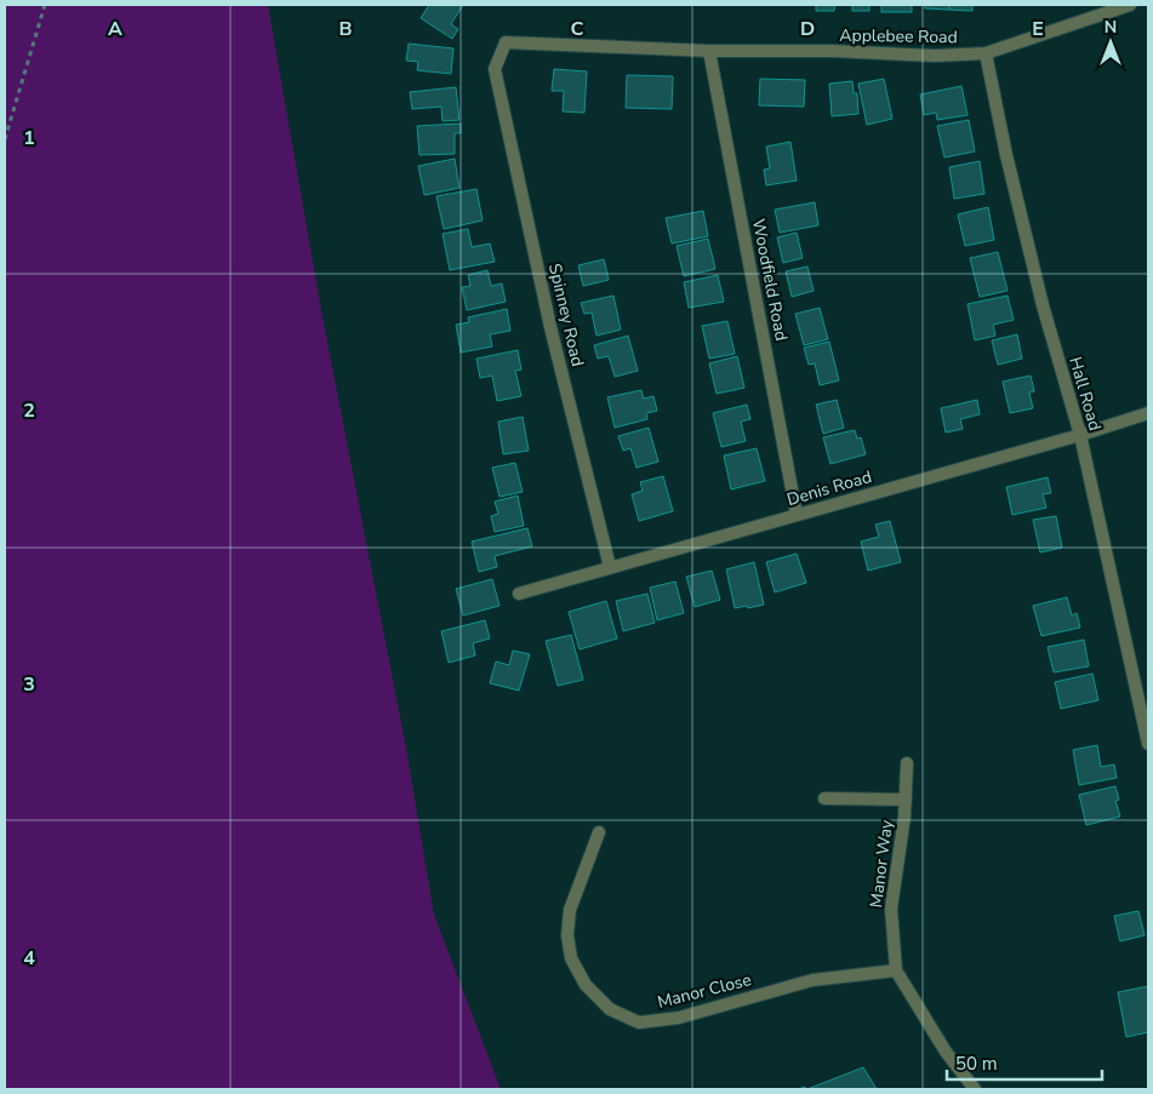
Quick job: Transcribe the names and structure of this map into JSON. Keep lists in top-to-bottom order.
{
  "streets": {
    "street": [
      "Applebee Road",
      "Woodfield Road",
      "Spinney Road",
      "Hall Road",
      "Denis Road",
      "Manor Way",
      "Manor Close"
    ]
  },
  "crossings": [
    ["Applebee Road", "Woodfield Road"],
    ["Applebee Road", "Spinney Road"],
    ["Applebee Road", "Hall Road"],
    ["Woodfield Road", "Denis Road"],
    ["Spinney Road", "Denis Road"],
    ["Hall Road", "Denis Road"],
    ["Manor Way", "Manor Close"]
  ],
  "scale_bar": "50 m",
  "north": "top",
  "grid": {
    "columns": [
      "A",
      "B",
      "C",
      "D",
      "E"
    ],
    "rows": [
      "1",
      "2",
      "3",
      "4"
    ]
  }
}
